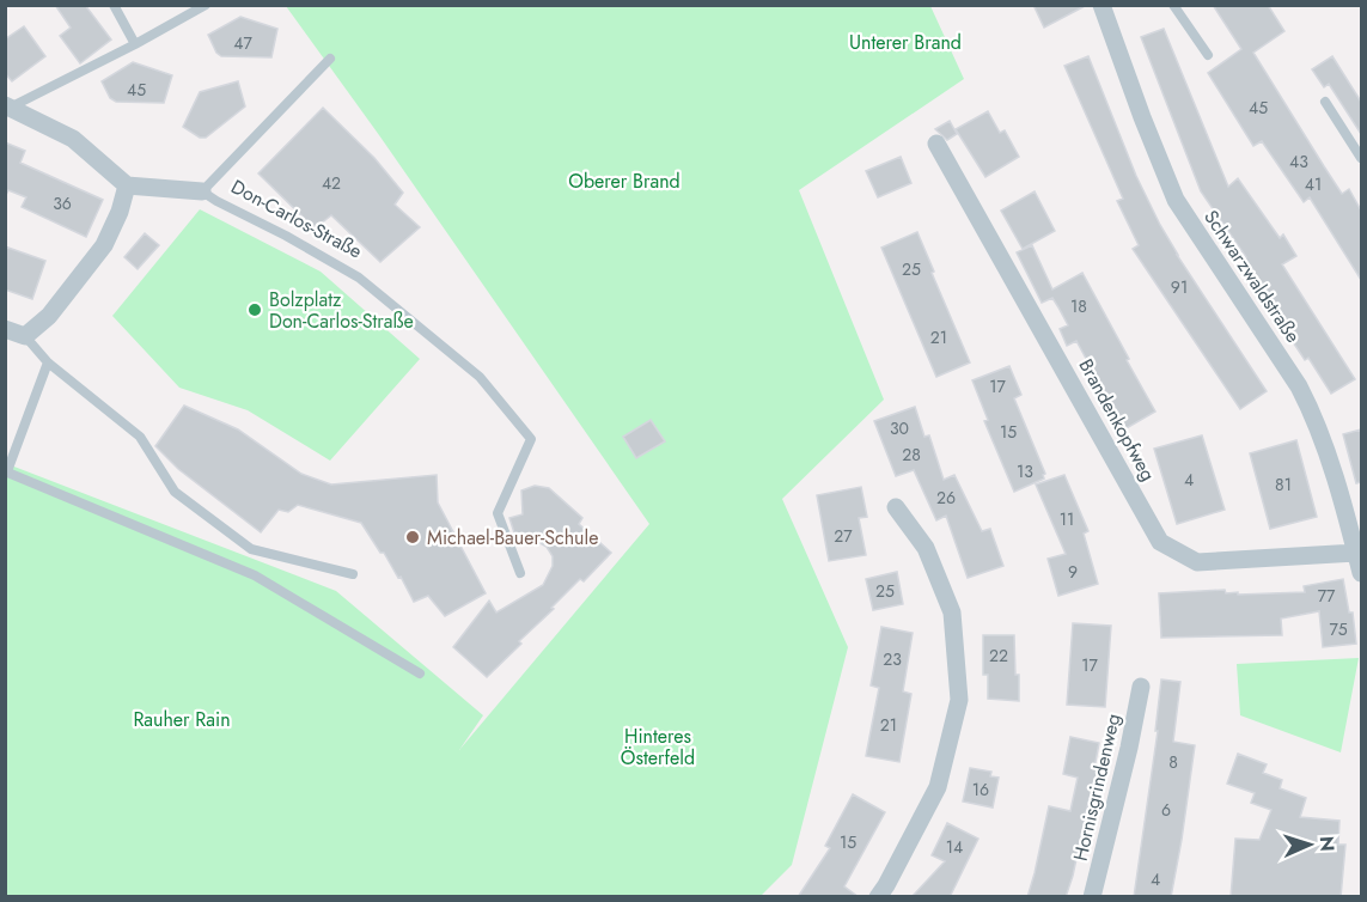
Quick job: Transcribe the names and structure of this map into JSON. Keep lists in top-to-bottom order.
{
  "streets": {
    "street": [
      "Don-Carlos-Straße",
      "Schwarzwaldstraße",
      "Brandenkopfweg",
      "Hornisgrindenweg"
    ]
  },
  "crossings": [
    ["Schwarzwaldstraße", "Brandenkopfweg"]
  ],
  "parks": [
    "Unterer Brand",
    "Oberer Brand",
    "Rauher Rain",
    "Hinteres Österfeld"
  ],
  "places": ["Bolzplatz Don-Carlos-Straße", "Michael-Bauer-Schule"],
  "house_numbers": [
    "47",
    "45",
    "45",
    "43",
    "42",
    "41",
    "36",
    "25",
    "91",
    "18",
    "21",
    "17",
    "30",
    "15",
    "28",
    "13",
    "4",
    "81",
    "26",
    "11",
    "27",
    "9",
    "25",
    "77",
    "75",
    "22",
    "23",
    "17",
    "21",
    "8",
    "16",
    "6",
    "15",
    "14",
    "4"
  ],
  "north": "right"
}
